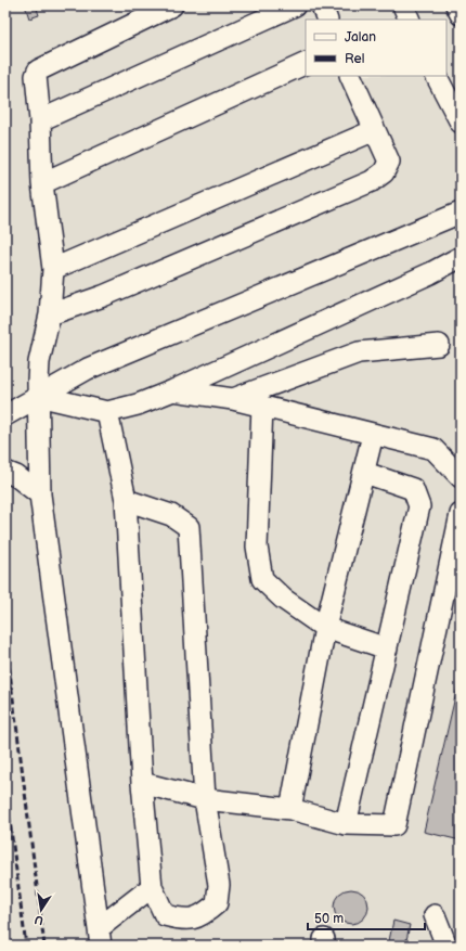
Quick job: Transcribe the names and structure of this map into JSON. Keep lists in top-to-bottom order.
{
  "legend": ["Jalan", "Rel"],
  "scale_bar": "50 m",
  "north": "bottom"
}
